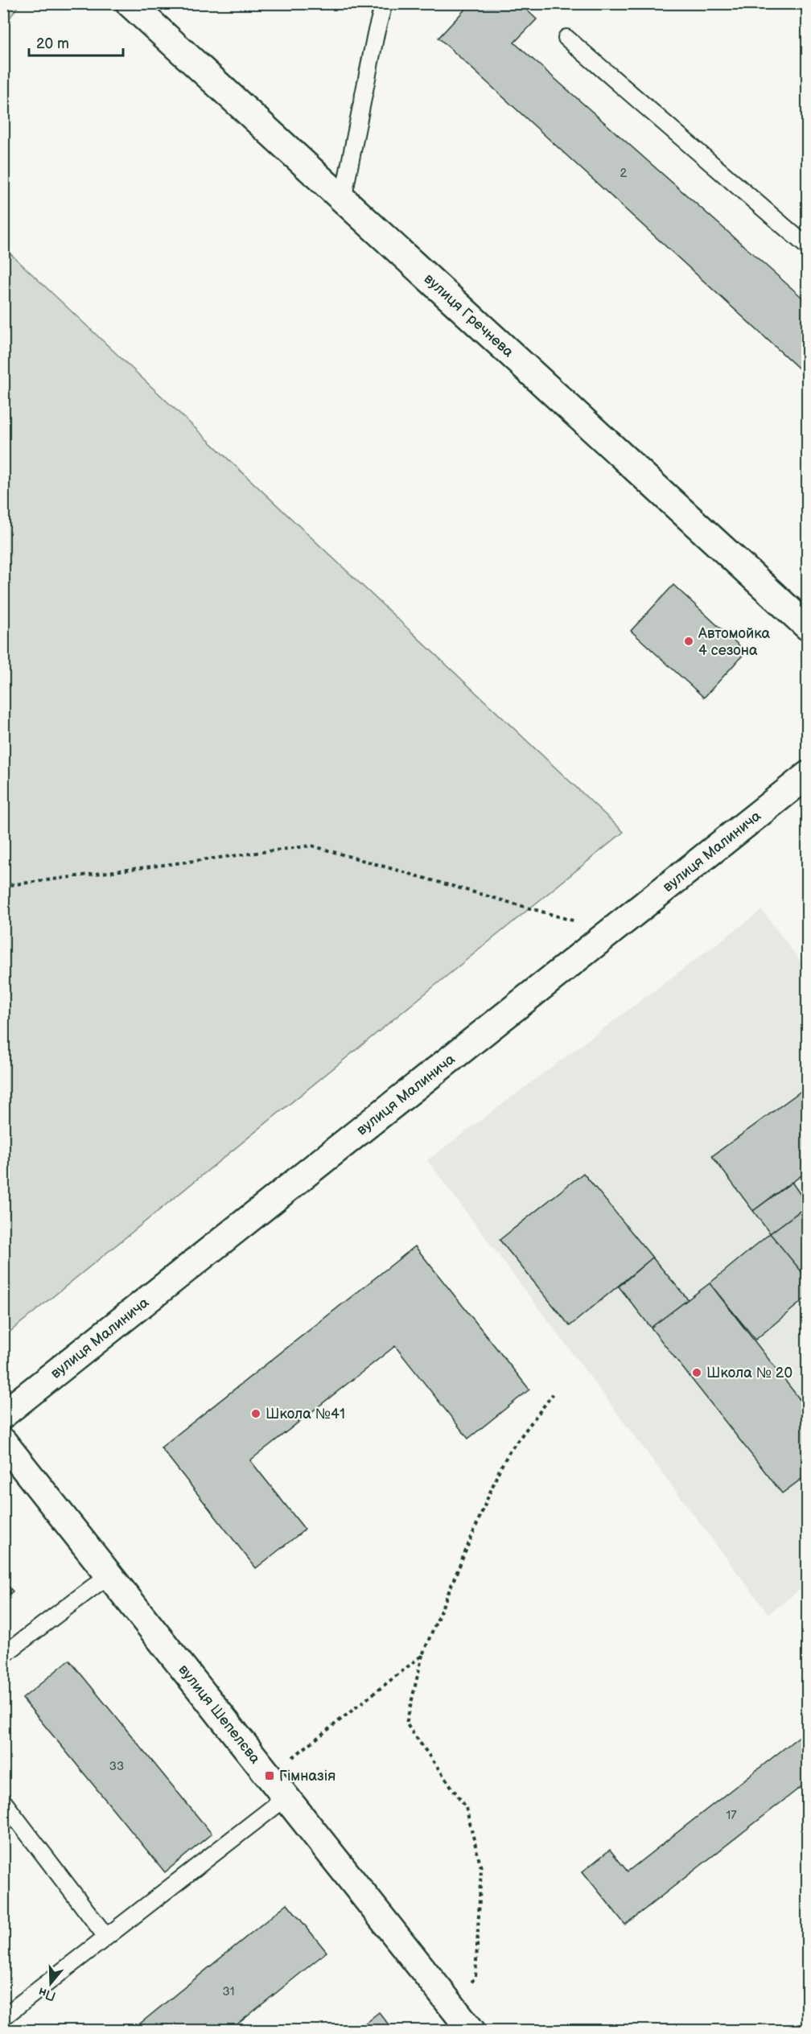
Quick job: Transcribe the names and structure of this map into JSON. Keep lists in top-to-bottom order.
{
  "streets": {
    "street": ["вулиця Гречнева", "вулиця Малинича", "вулиця Шепелєва"]
  },
  "places": {
    "other": ["Автомойка 4 сезона", "Школа № 20", "Школа №41"],
    "transit": ["Гімназія"]
  },
  "house_numbers": [
    "2",
    "33",
    "17",
    "31"
  ],
  "scale_bar": "20 m",
  "north": "bottom"
}
